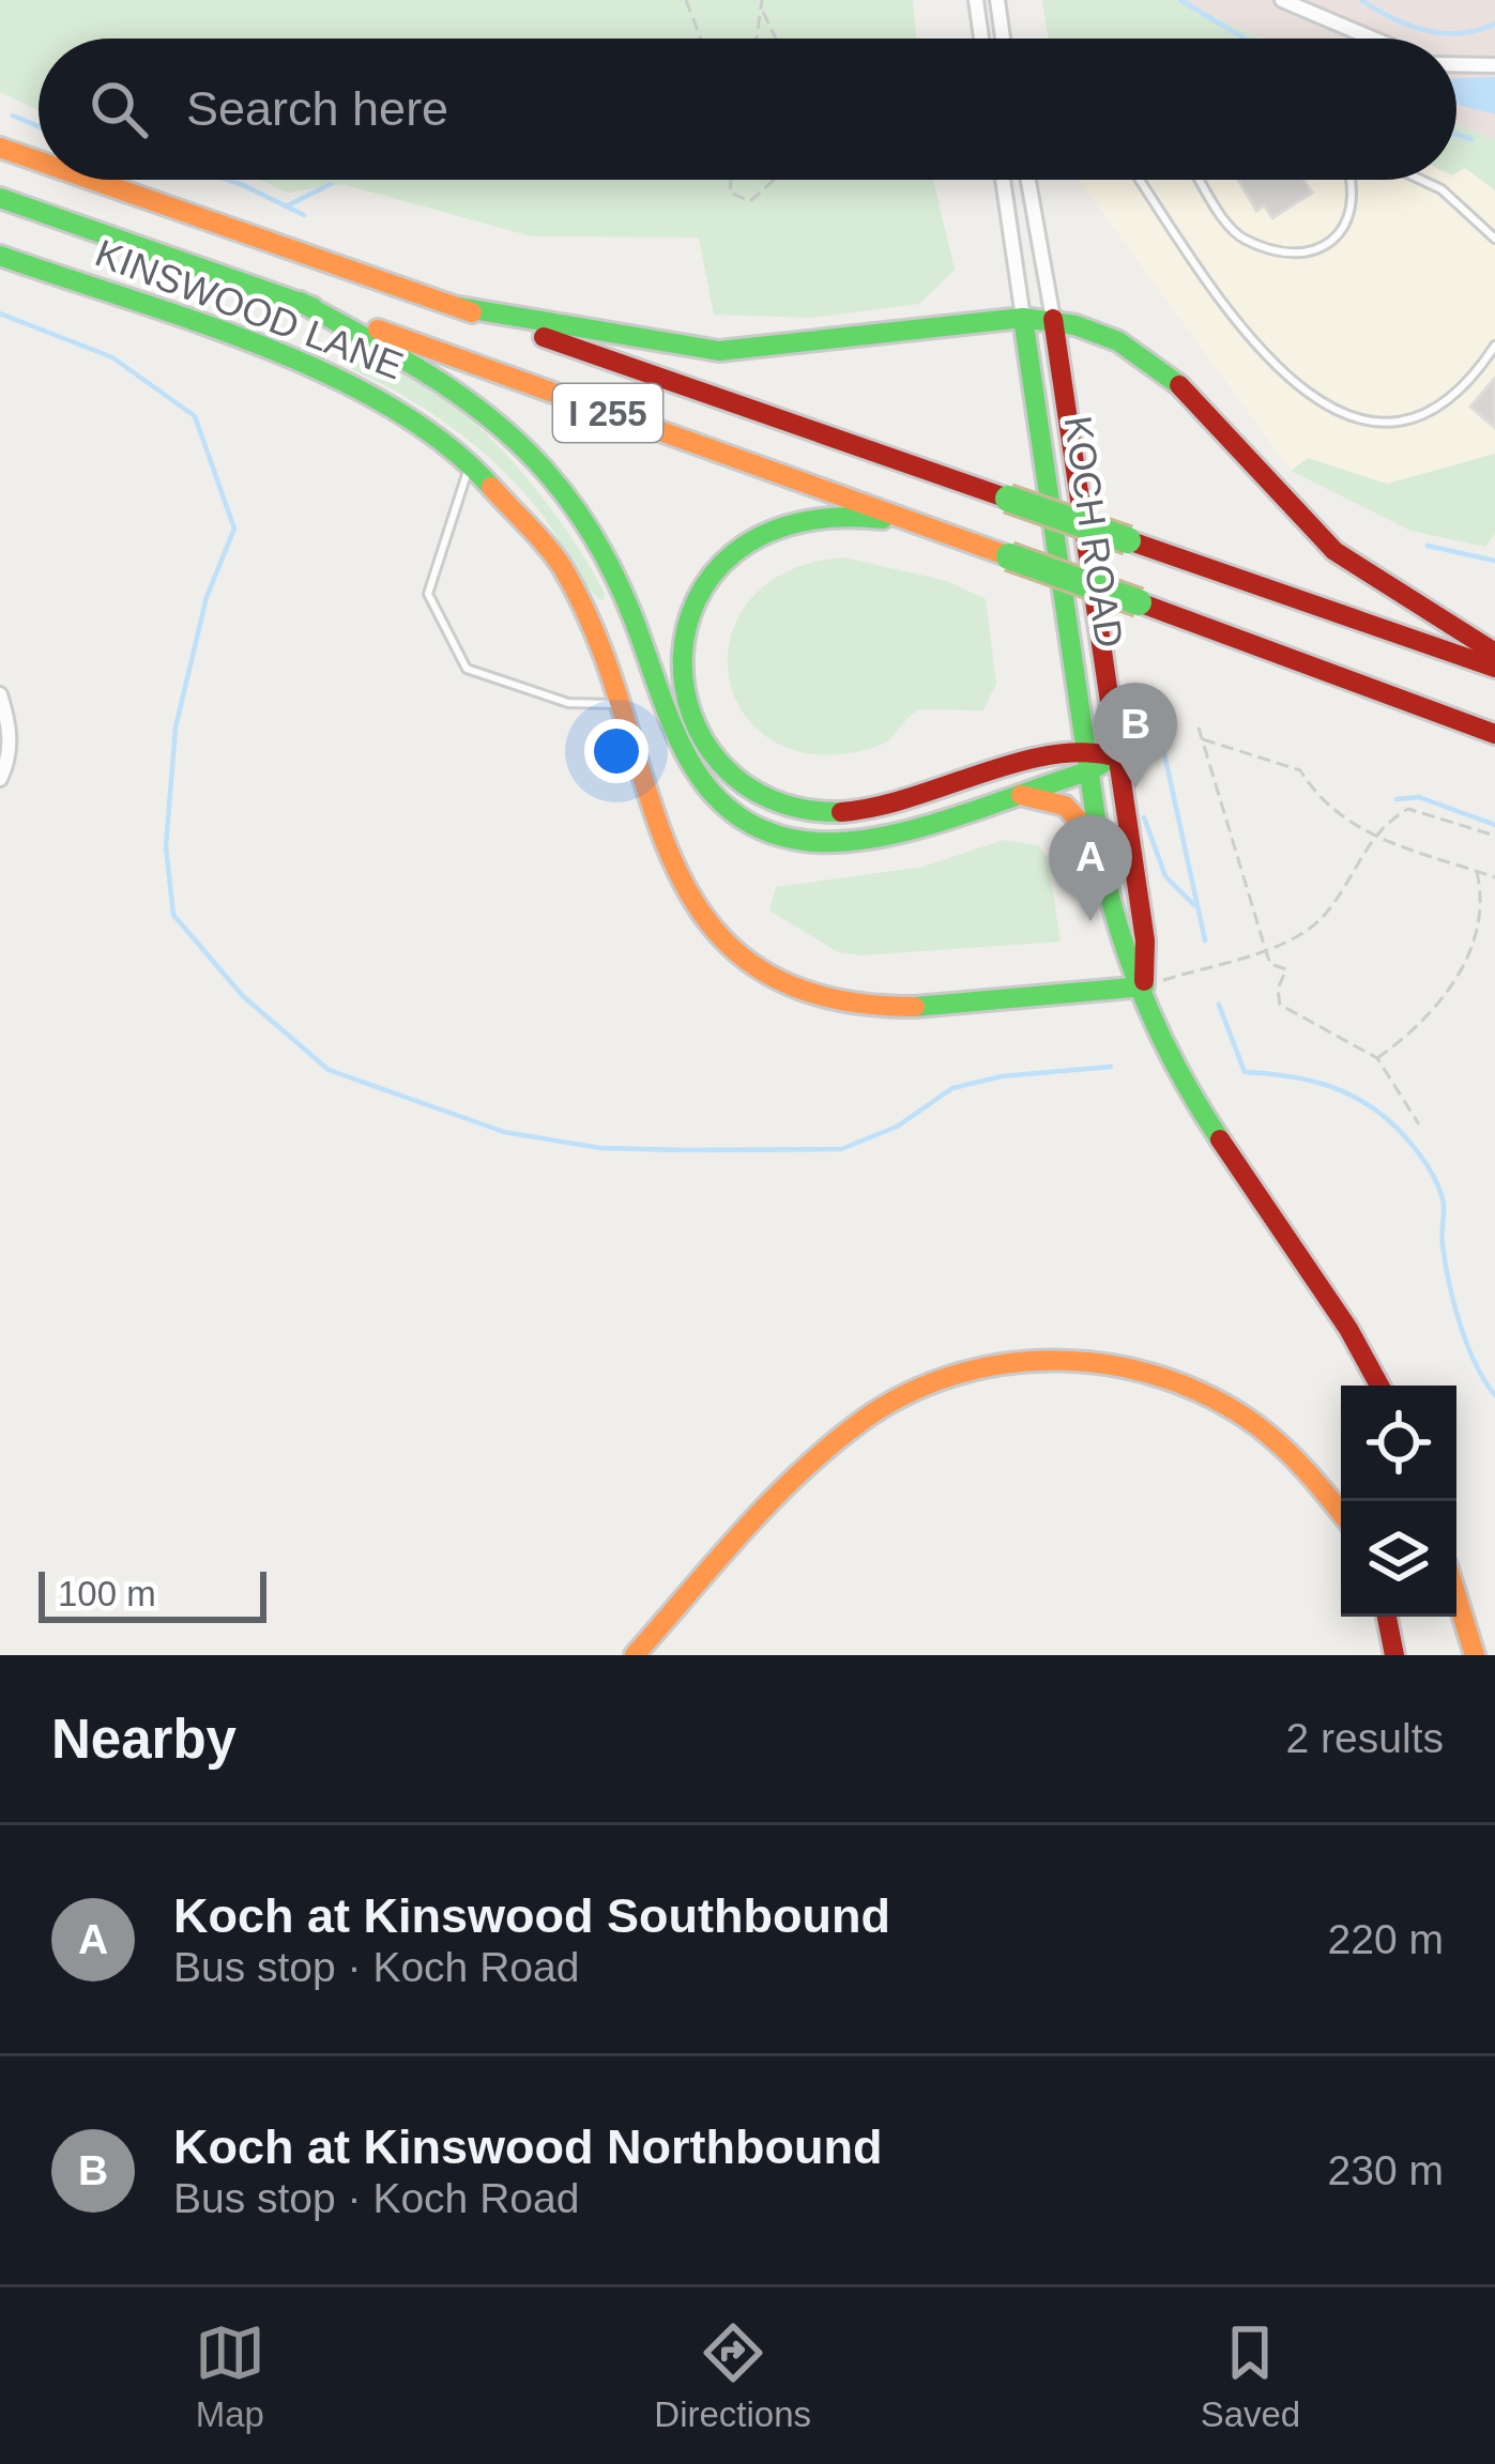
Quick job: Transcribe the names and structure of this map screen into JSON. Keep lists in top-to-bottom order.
{
  "streets": {
    "main road": ["KINSWOOD LANE", "I 255", "KOCH ROAD"]
  },
  "crossings": [
    ["KINSWOOD LANE", "KOCH ROAD"]
  ],
  "scale_bar": "100 m",
  "page": {
    "search": "Search here",
    "pins": ["B", "A"],
    "scale": "100 m",
    "heading": ["Nearby", "2 results"],
    "list": [
      {
        "mark": "A",
        "name": "Koch at Kinswood Southbound",
        "note": "Bus stop · Koch Road",
        "value": "220 m"
      },
      {
        "mark": "B",
        "name": "Koch at Kinswood Northbound",
        "note": "Bus stop · Koch Road",
        "value": "230 m"
      }
    ],
    "nav": ["Map", "Directions", "Saved"]
  }
}
